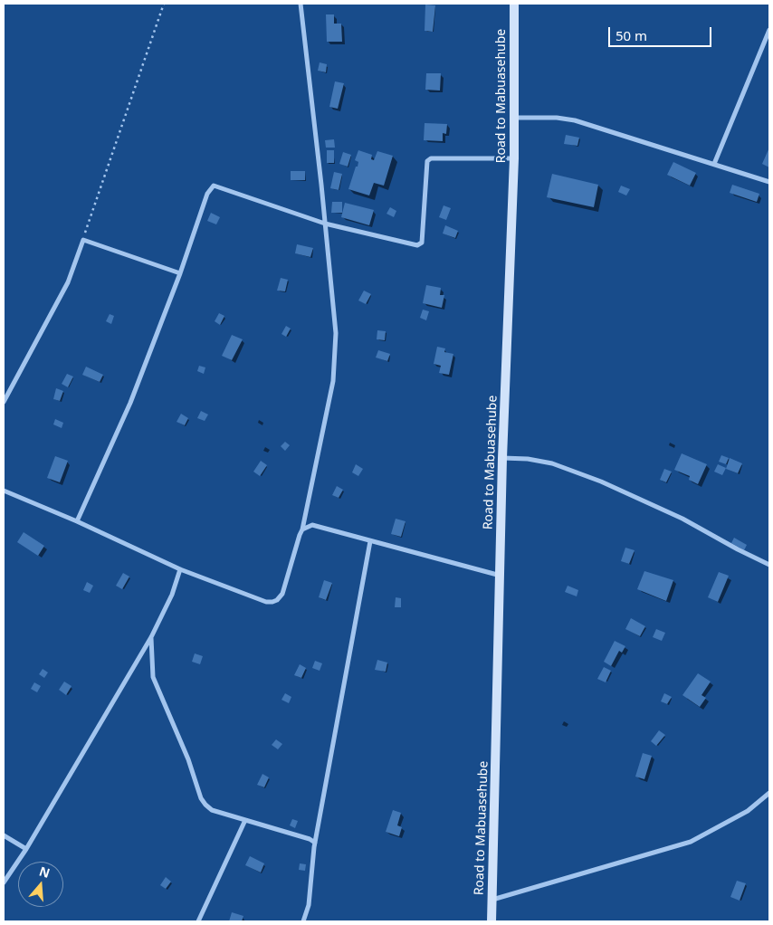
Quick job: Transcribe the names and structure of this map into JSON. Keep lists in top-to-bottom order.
{
  "streets": {
    "main road": ["Road to Mabuasehube"]
  },
  "scale_bar": "50 m",
  "north": "top"
}
